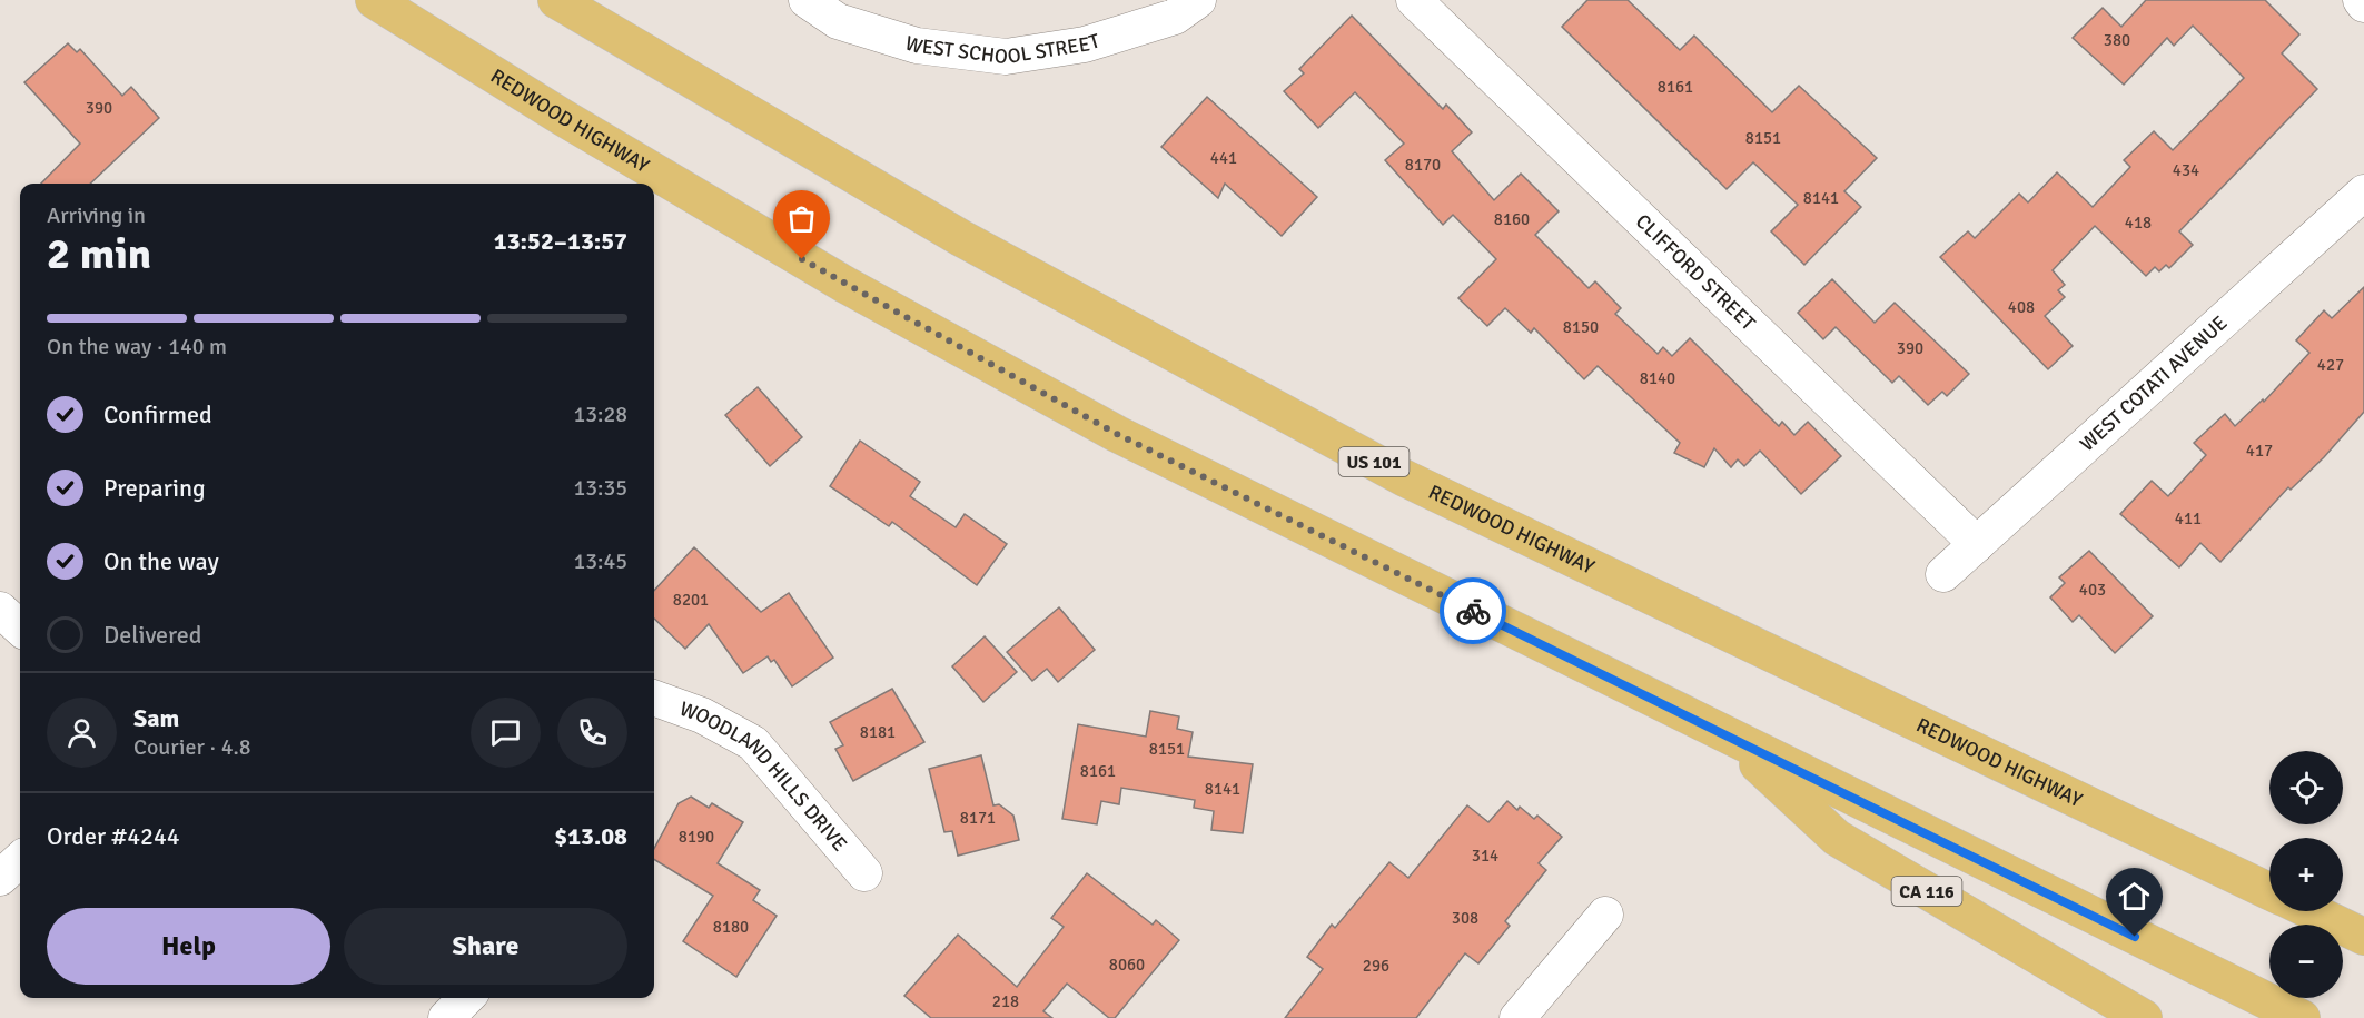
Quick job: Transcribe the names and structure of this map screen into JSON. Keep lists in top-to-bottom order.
{
  "streets": {
    "highway": ["REDWOOD HIGHWAY", "US 101", "CA 116"],
    "street": [
      "WEST SCHOOL STREET",
      "CLIFFORD STREET",
      "WEST COTATI AVENUE",
      "WOODLAND HILLS DRIVE"
    ]
  },
  "crossings": [
    ["REDWOOD HIGHWAY", "CA 116"],
    ["CLIFFORD STREET", "WEST COTATI AVENUE"]
  ],
  "house_numbers": [
    "380",
    "8161",
    "390",
    "8151",
    "441",
    "8170",
    "434",
    "8141",
    "8160",
    "418",
    "408",
    "8150",
    "390",
    "427",
    "8140",
    "417",
    "411",
    "403",
    "8201",
    "8181",
    "8151",
    "8161",
    "8141",
    "8171",
    "8190",
    "314",
    "308",
    "8180",
    "8060",
    "296",
    "218"
  ],
  "page": {
    "heading": ["2 min", "Arriving in", "13:52–13:57"],
    "panel": [
      "Sam",
      "Courier · 4.8",
      "Order #4244",
      "$13.08"
    ],
    "bar": "On the way · 140 m",
    "list": [
      ["Confirmed", "13:28"],
      ["Preparing", "13:35"],
      ["On the way", "13:45"],
      "Delivered"
    ],
    "map_buttons": ["+", "−"],
    "buttons": ["Help", "Share"]
  }
}
